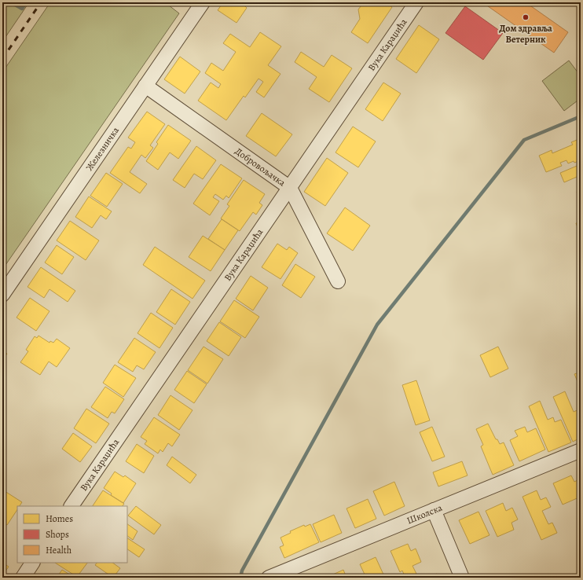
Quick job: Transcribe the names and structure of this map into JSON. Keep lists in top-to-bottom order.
{
  "streets": {
    "street": [
      "Вука Караџића",
      "Железничка",
      "Добровољачка",
      "Школска"
    ]
  },
  "crossings": [
    ["Вука Караџића", "Добровољачка"],
    ["Железничка", "Добровољачка"]
  ],
  "places": ["Дом здравља Ветерник"],
  "legend": ["Homes", "Shops", "Health"]
}
